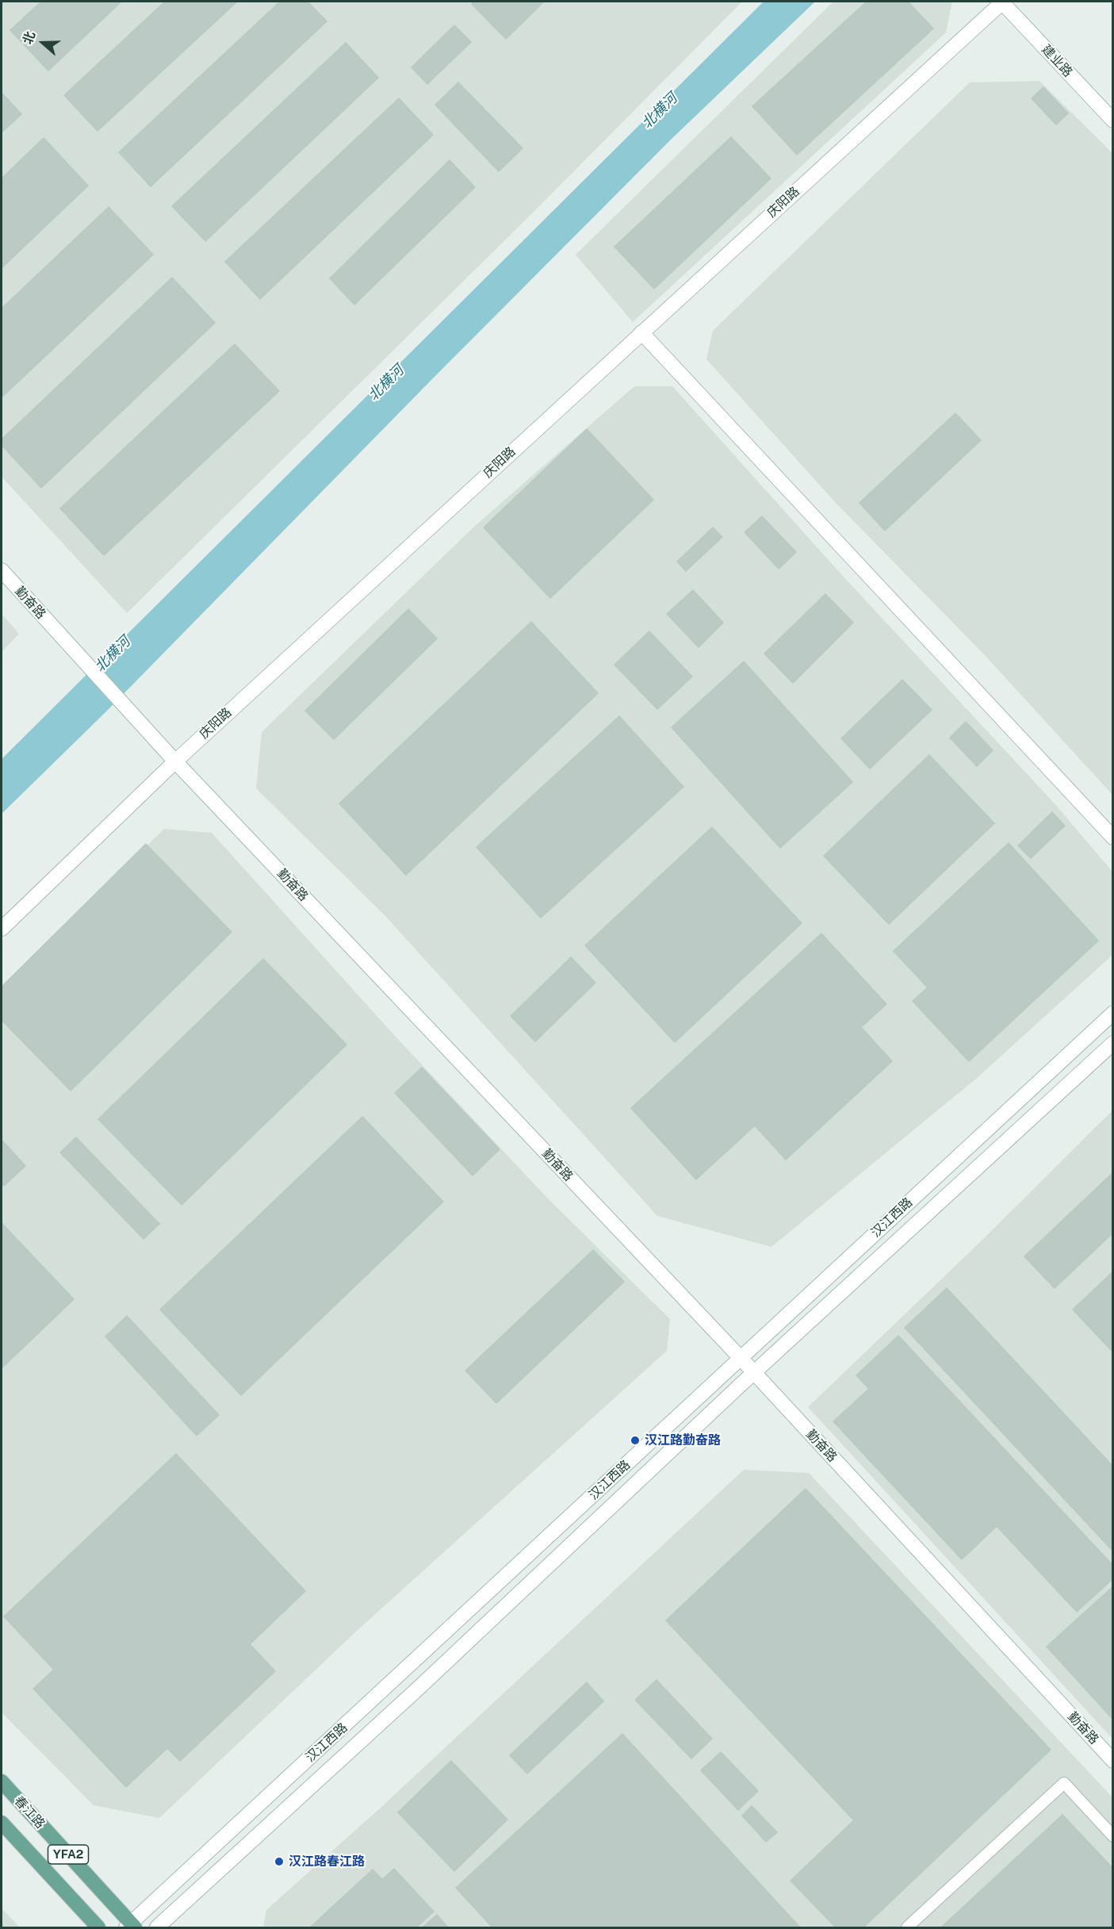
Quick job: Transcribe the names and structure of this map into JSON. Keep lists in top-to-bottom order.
{
  "streets": {
    "main road": ["春江路", "YFA2"],
    "street": [
      "建业路",
      "庆阳路",
      "勤奋路",
      "汉江西路"
    ]
  },
  "crossings": [
    ["建业路", "庆阳路"],
    ["庆阳路", "勤奋路"],
    ["勤奋路", "汉江西路"],
    ["汉江西路", "春江路"]
  ],
  "water": ["北横河"],
  "places": ["汉江路勤奋路", "汉江路春江路"],
  "north": "left"
}
